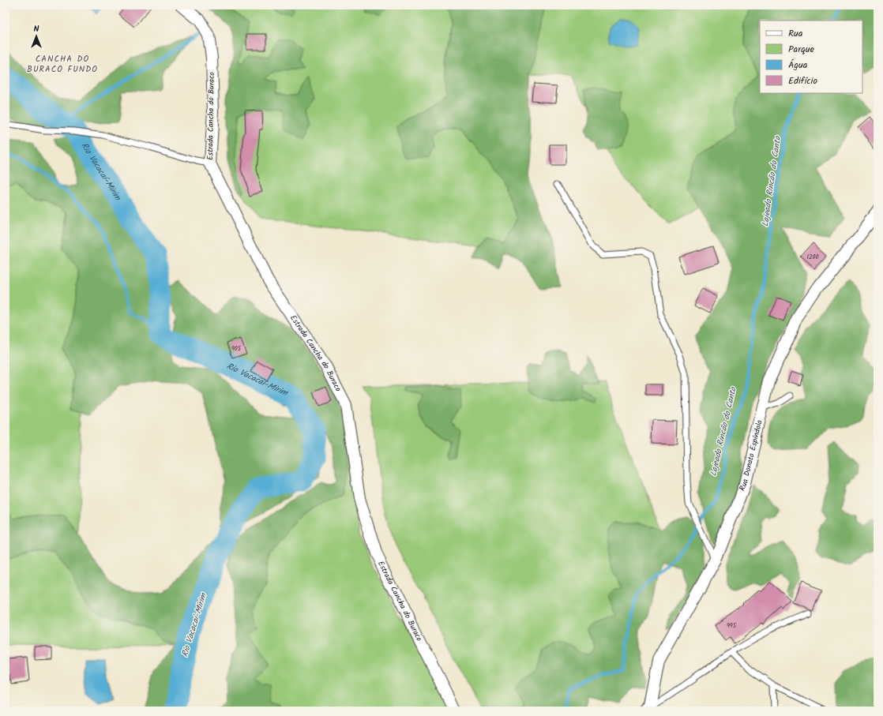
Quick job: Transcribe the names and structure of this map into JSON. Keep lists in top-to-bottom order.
{
  "streets": {
    "street": ["Estrada Cancha do Buraco", "Rua Donato Espíndola"]
  },
  "districts": ["CANCHA DO BURACO FUNDO"],
  "water": ["Rio Vacacaí-Mirim", "Lajeado Rincão do Canto"],
  "house_numbers": ["1200", "905", "995"],
  "legend": [
    "Rua",
    "Parque",
    "Água",
    "Edifício"
  ],
  "north": "top"
}
